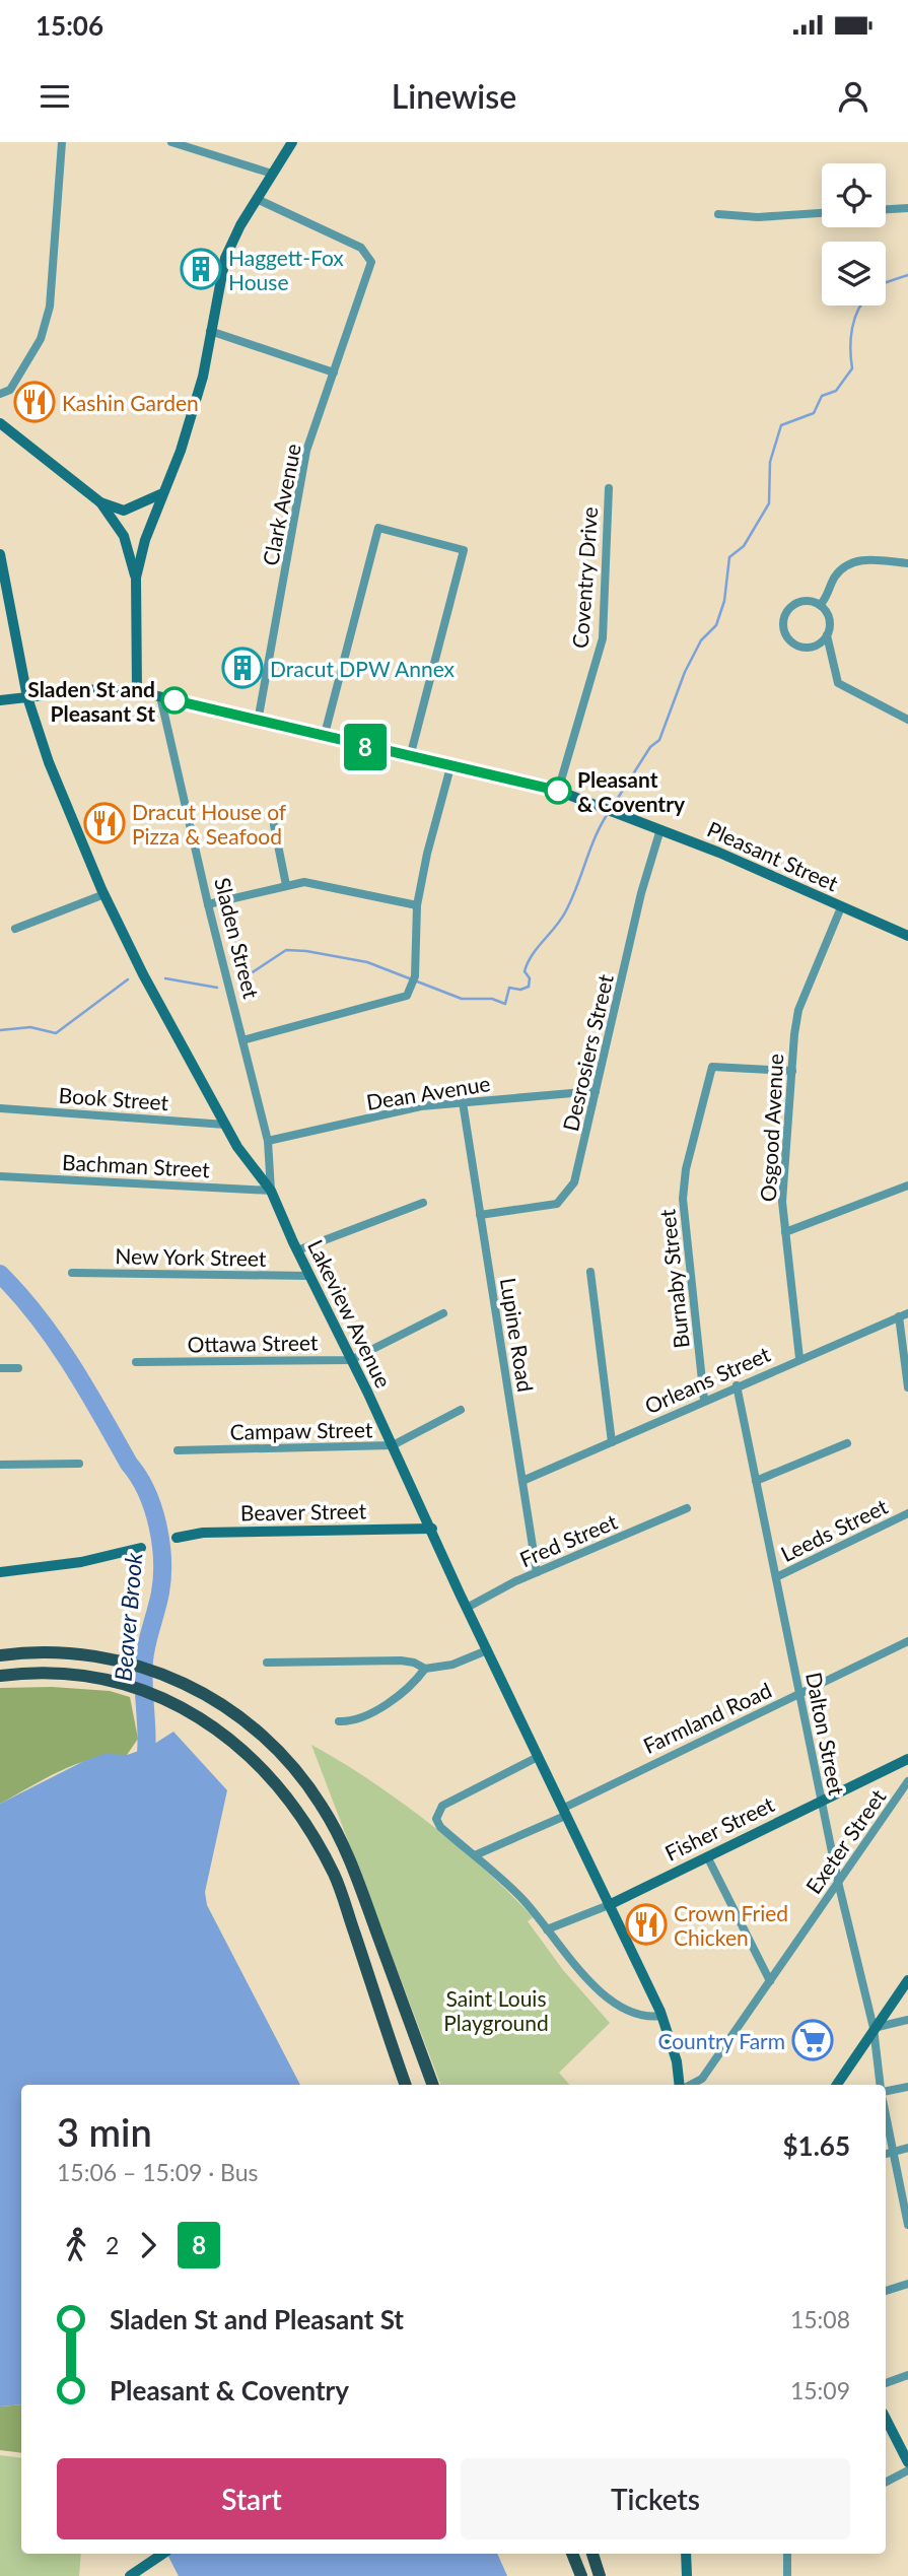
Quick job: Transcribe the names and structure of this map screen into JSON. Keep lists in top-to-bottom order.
{
  "streets": {
    "main road": [
      "Pleasant Street",
      "Lakeview Avenue",
      "Beaver Street",
      "Fisher Street"
    ],
    "street": [
      "Clark Avenue",
      "Coventry Drive",
      "Sladen Street",
      "Desrosiers Street",
      "Dean Avenue",
      "Book Street",
      "Osgood Avenue",
      "Bachman Street",
      "New York Street",
      "Burnaby Street",
      "Lupine Road",
      "Ottawa Street",
      "Orleans Street",
      "Campaw Street",
      "Leeds Street",
      "Fred Street",
      "Farmland Road",
      "Dalton Street",
      "Exeter Street"
    ]
  },
  "crossings": [
    ["Clark Avenue", "Pleasant Street"],
    ["Coventry Drive", "Pleasant Street"],
    ["Pleasant Street", "Sladen Street"],
    ["Pleasant Street", "Desrosiers Street"],
    ["Pleasant Street", "Osgood Avenue"],
    ["Pleasant Street", "Lakeview Avenue"],
    ["Sladen Street", "Dean Avenue"],
    ["Sladen Street", "Bachman Street"],
    ["Sladen Street", "Lakeview Avenue"],
    ["Desrosiers Street", "Dean Avenue"],
    ["Desrosiers Street", "Lupine Road"],
    ["Dean Avenue", "Lupine Road"],
    ["Book Street", "Lakeview Avenue"],
    ["Osgood Avenue", "Burnaby Street"],
    ["Osgood Avenue", "Orleans Street"],
    ["Bachman Street", "Lakeview Avenue"],
    ["New York Street", "Lakeview Avenue"],
    ["Burnaby Street", "Orleans Street"],
    ["Lakeview Avenue", "Ottawa Street"],
    ["Lakeview Avenue", "Campaw Street"],
    ["Lakeview Avenue", "Beaver Street"],
    ["Lakeview Avenue", "Fred Street"],
    ["Lakeview Avenue", "Farmland Road"],
    ["Lakeview Avenue", "Fisher Street"],
    ["Lupine Road", "Orleans Street"],
    ["Lupine Road", "Fred Street"],
    ["Orleans Street", "Dalton Street"],
    ["Leeds Street", "Dalton Street"],
    ["Farmland Road", "Dalton Street"],
    ["Dalton Street", "Fisher Street"],
    ["Dalton Street", "Exeter Street"]
  ],
  "water": ["Beaver Brook"],
  "parks": ["Saint Louis Playground"],
  "places": {
    "building": ["Haggett-Fox House", "Dracut DPW Annex"],
    "restaurant": ["Kashin Garden", "Dracut House of Pizza & Seafood", "Crown Fried Chicken"],
    "other": ["Sladen St and Pleasant St", "Pleasant & Coventry"],
    "supermarket": ["Country Farm"]
  },
  "lines": ["bus line 8"],
  "page": {
    "status": "15:06",
    "header": "Linewise",
    "on_map": "8",
    "heading": ["3 min", "15:06 – 15:09 · Bus", "$1.65"],
    "legs": ["2", "8"],
    "list": [
      {
        "name": "Sladen St and Pleasant St",
        "value": "15:08"
      },
      {
        "name": "Pleasant & Coventry",
        "value": "15:09"
      }
    ],
    "buttons": ["Start", "Tickets"]
  }
}
